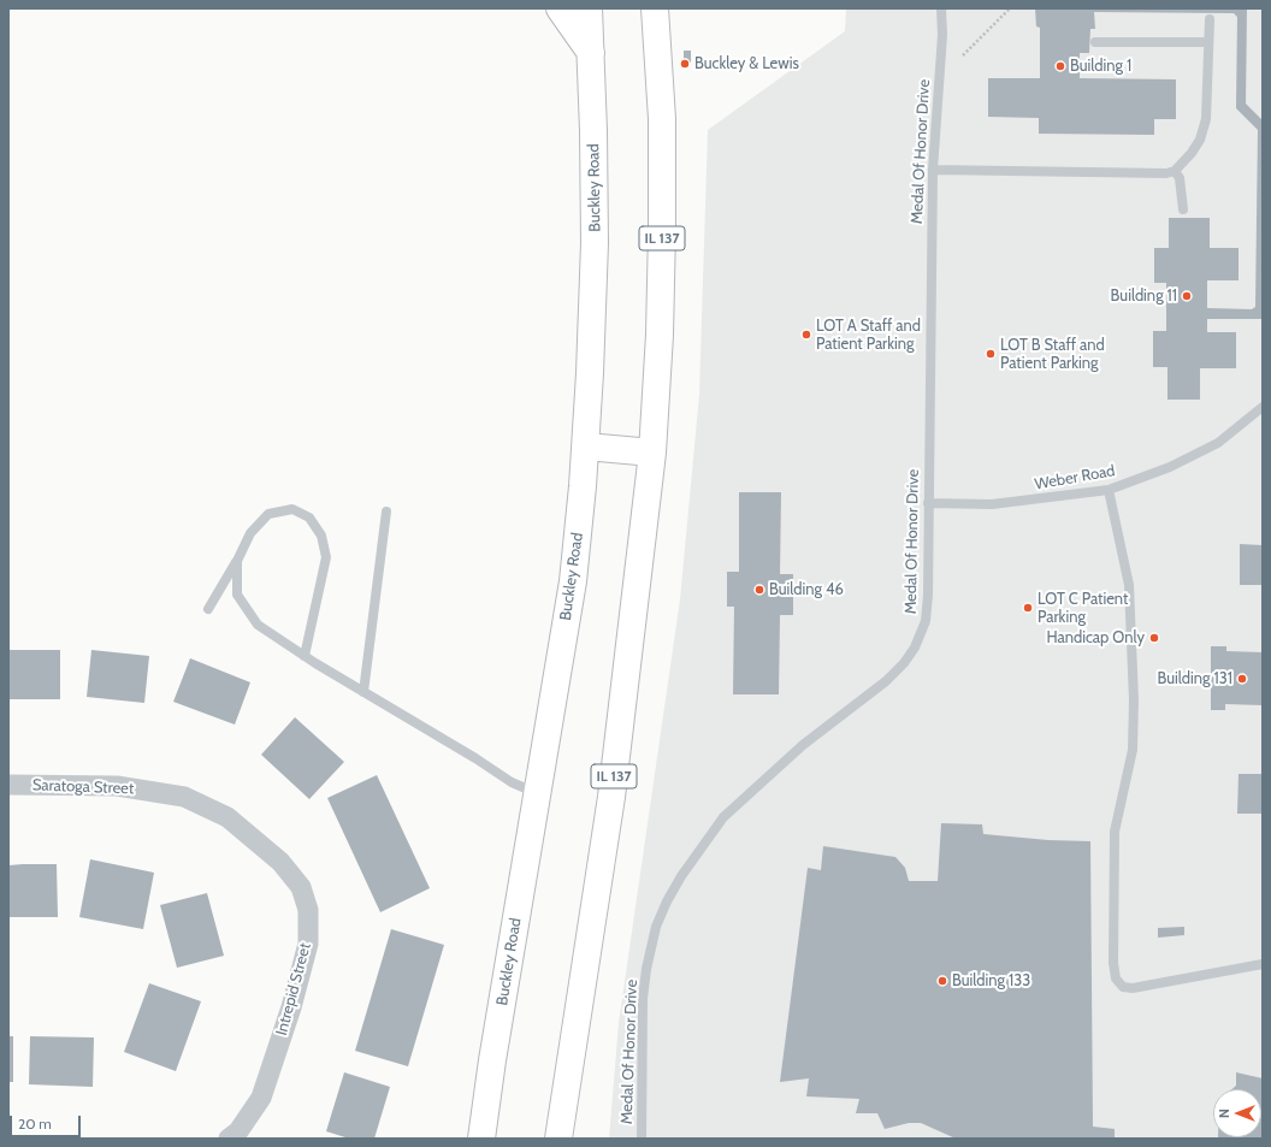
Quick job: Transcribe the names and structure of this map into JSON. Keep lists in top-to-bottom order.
{
  "streets": {
    "highway": ["Buckley Road", "IL 137"],
    "street": ["Saratoga Street", "Intrepid Street"],
    "lane": ["Medal Of Honor Drive", "Weber Road"]
  },
  "crossings": [
    ["Medal Of Honor Drive", "Weber Road"],
    ["Saratoga Street", "Intrepid Street"]
  ],
  "places": [
    "Buckley & Lewis",
    "Building 1",
    "Building 11",
    "LOT A Staff and Patient Parking",
    "LOT B Staff and Patient Parking",
    "Building 46",
    "LOT C Patient Parking",
    "Handicap Only",
    "Building 131",
    "Building 133"
  ],
  "scale_bar": "20 m",
  "north": "left"
}
